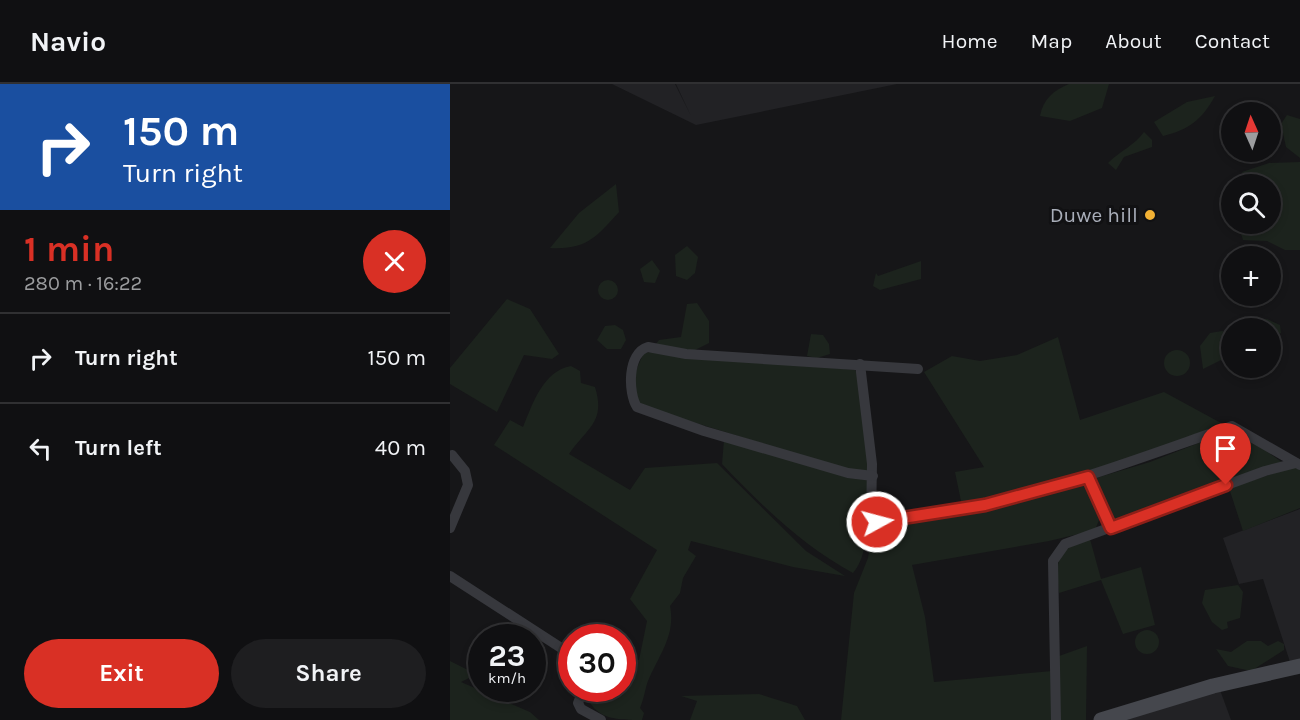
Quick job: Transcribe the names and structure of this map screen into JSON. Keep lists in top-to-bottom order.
{
  "places": ["Duwe hill"],
  "north": "top",
  "page": {
    "header": "Navio",
    "nav": [
      "Home",
      "Map",
      "About",
      "Contact"
    ],
    "turn": ["150 m", "Turn right"],
    "map_buttons": ["+", "−"],
    "heading": ["1 min", "280 m · 16:22"],
    "list": [
      {
        "name": "Turn right",
        "value": "150 m"
      },
      {
        "name": "Turn left",
        "value": "40 m"
      }
    ],
    "speed": "23 km/h",
    "limit": "30",
    "buttons": ["Exit", "Share"]
  }
}
